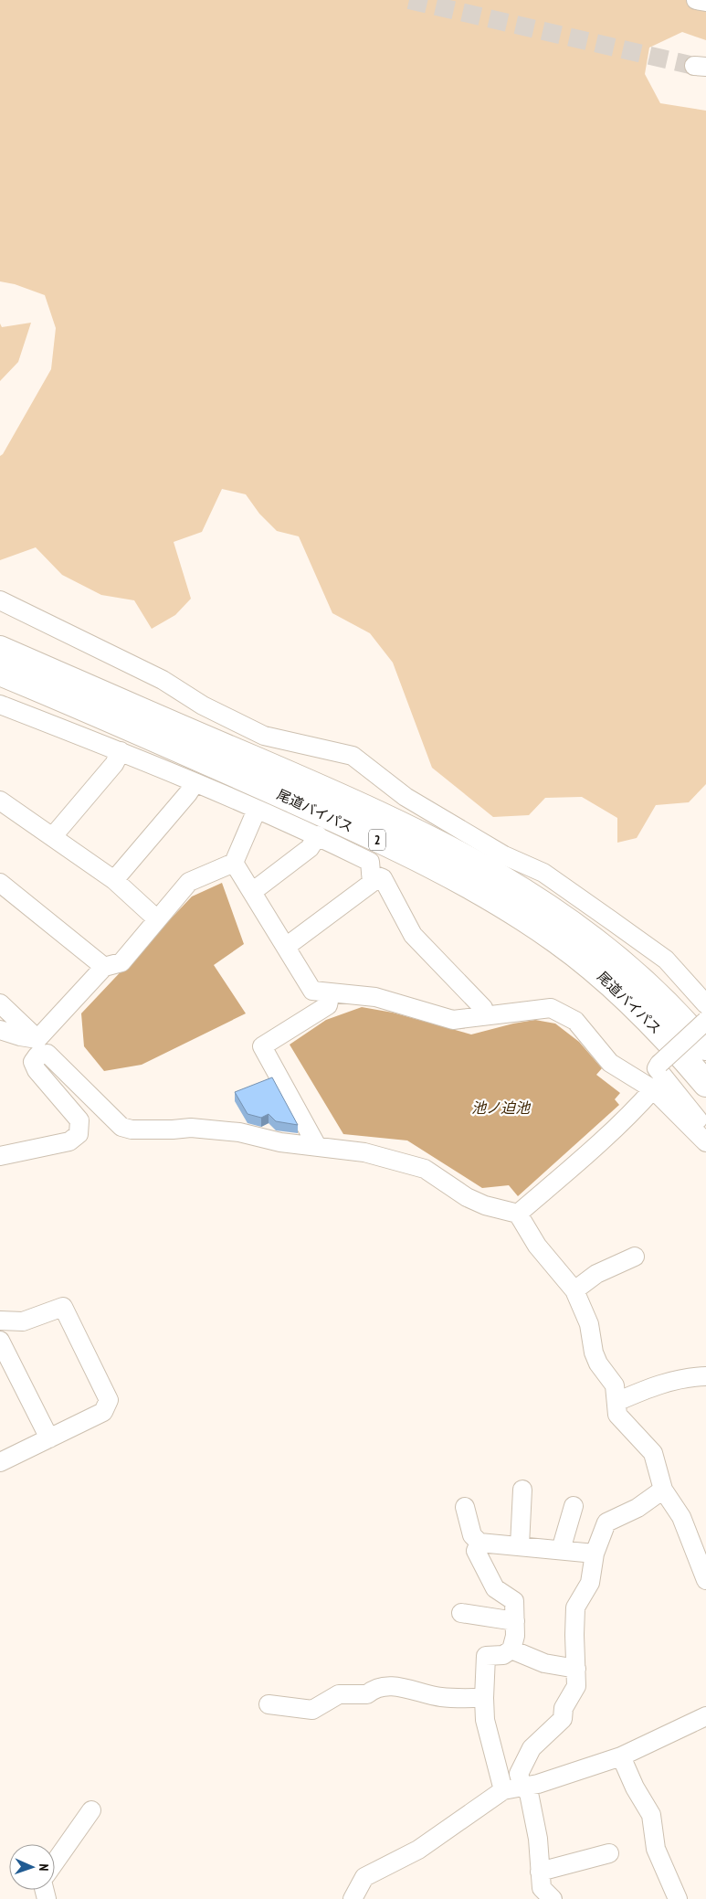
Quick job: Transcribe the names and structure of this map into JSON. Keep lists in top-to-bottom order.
{
  "streets": {
    "highway": ["尾道バイパス", "2"]
  },
  "water": ["池ノ迫池"],
  "north": "right"
}
